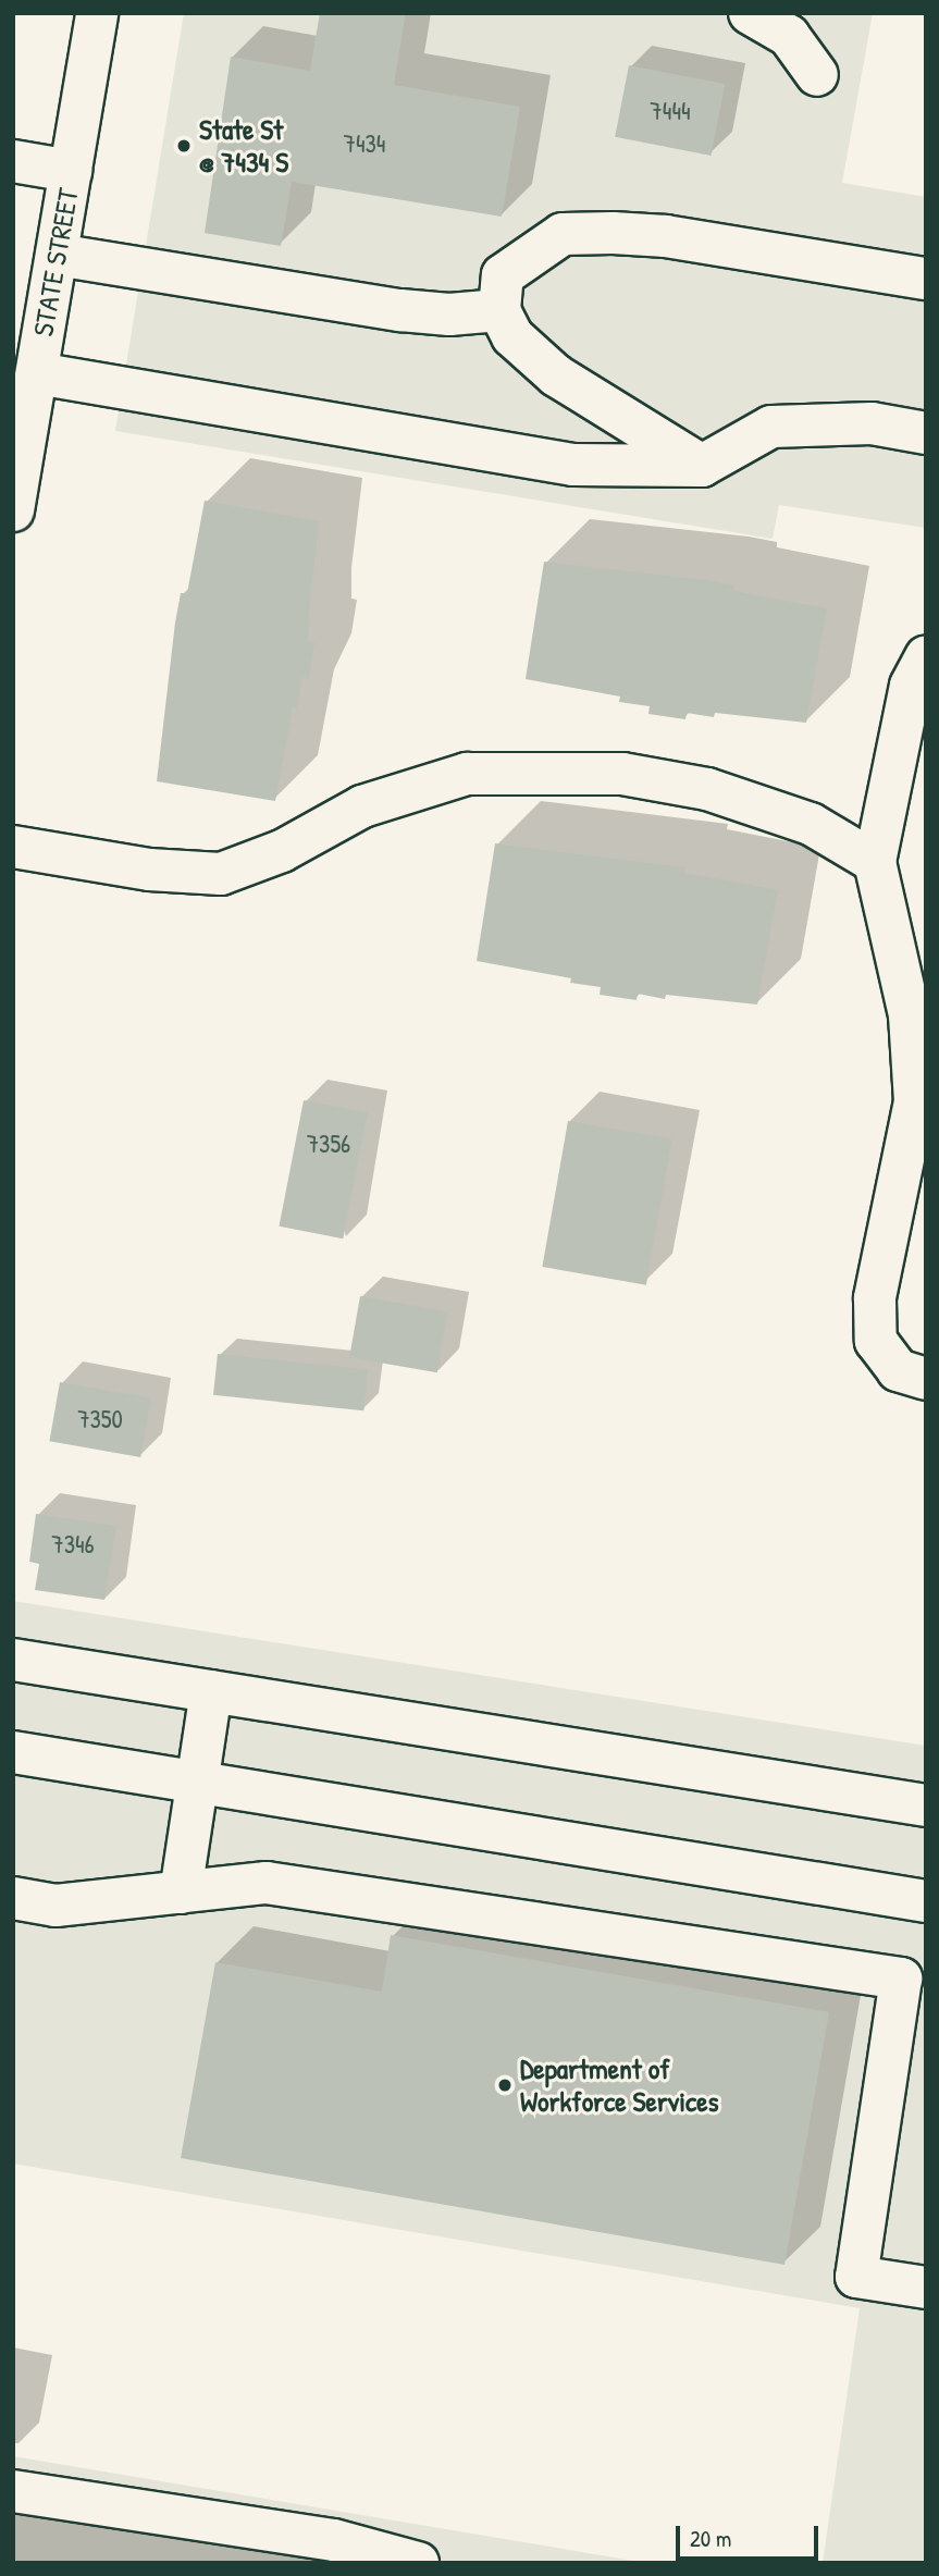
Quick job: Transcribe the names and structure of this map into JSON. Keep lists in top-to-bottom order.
{
  "streets": {
    "main road": ["STATE STREET"]
  },
  "places": ["State St @ 7434 S", "Department of Workforce Services"],
  "house_numbers": [
    "7444",
    "7434",
    "7356",
    "7350",
    "7346"
  ],
  "scale_bar": "20 m"
}
